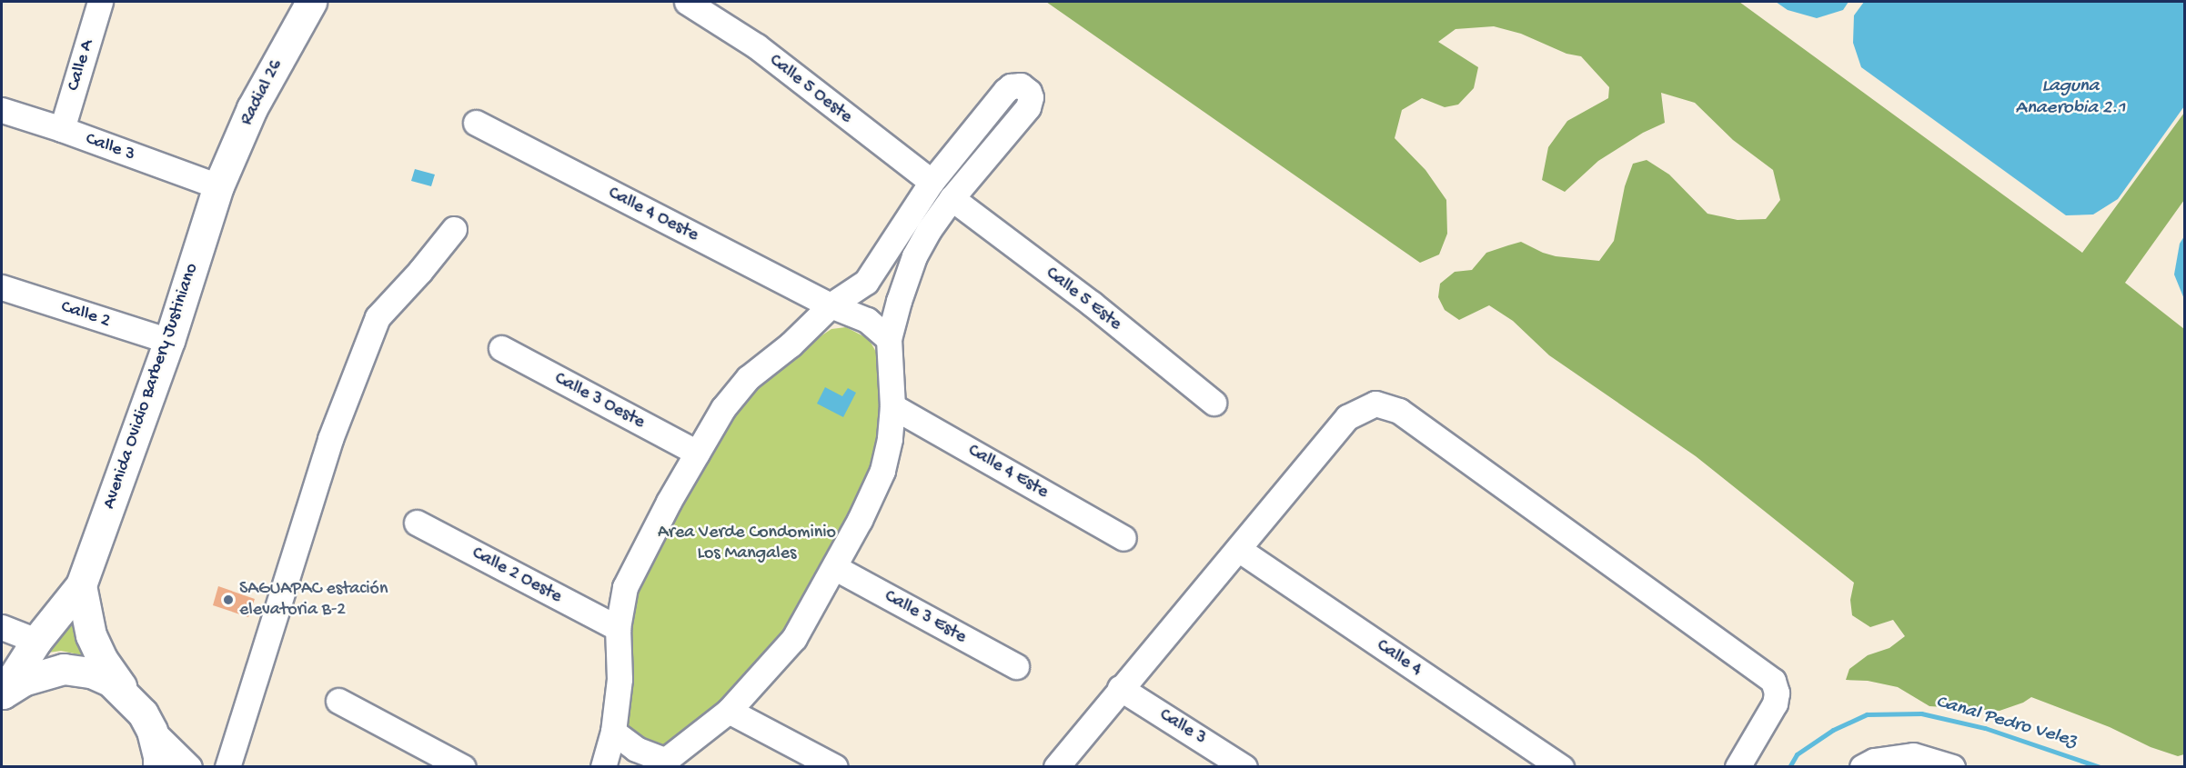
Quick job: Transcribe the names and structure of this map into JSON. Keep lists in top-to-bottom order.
{
  "streets": {
    "main road": ["Radial 26", "Avenida Ovidio Barbery Justiniano"],
    "street": [
      "Calle A",
      "Calle 5 Oeste",
      "Calle 3",
      "Calle 4 Oeste",
      "Calle 5 Este",
      "Calle 2",
      "Calle 3 Oeste",
      "Calle 4 Este",
      "Calle 2 Oeste",
      "Calle 3 Este",
      "Calle 4"
    ]
  },
  "crossings": [
    ["Calle A", "Calle 3"],
    ["Radial 26", "Calle 3"],
    ["Radial 26", "Avenida Ovidio Barbery Justiniano"],
    ["Calle 3", "Avenida Ovidio Barbery Justiniano"],
    ["Calle 2", "Avenida Ovidio Barbery Justiniano"]
  ],
  "water": ["Laguna Anaerobia 2.1", "Canal Pedro Velez"],
  "parks": ["Area Verde Condominio Los Mangales"],
  "places": ["SAGUAPAC estación elevatoria B-2"]
}
